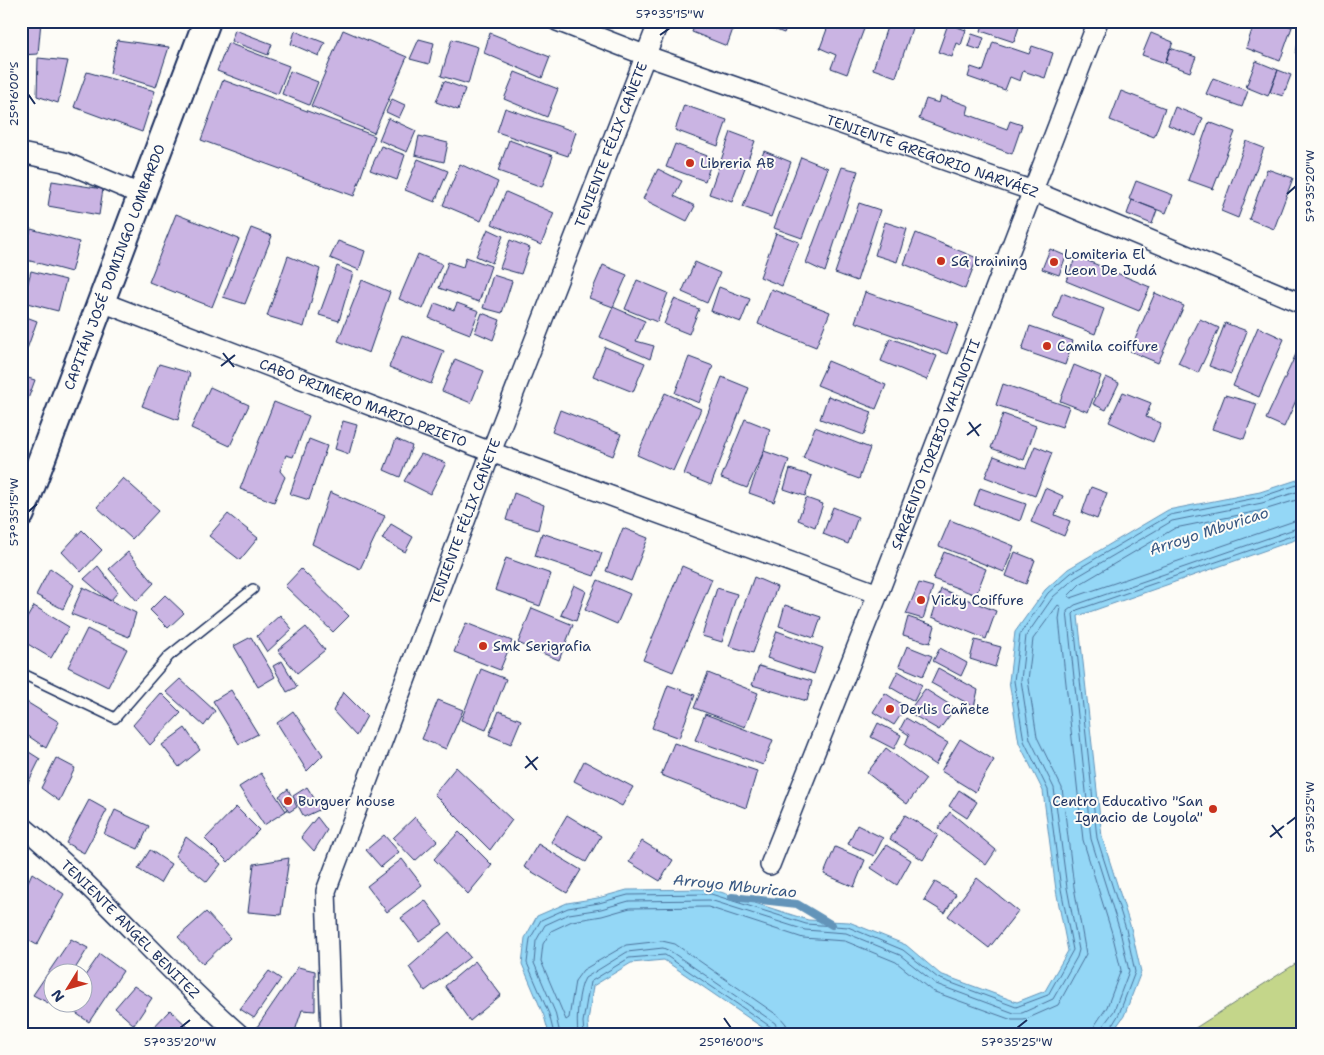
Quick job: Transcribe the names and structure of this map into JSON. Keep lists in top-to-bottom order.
{
  "streets": {
    "street": [
      "TENIENTE FÉLIX CAÑETE",
      "TENIENTE GREGORIO NARVÁEZ",
      "CAPITÁN JOSÉ DOMINGO LOMBARDO",
      "CABO PRIMERO MARIO PRIETO",
      "SARGENTO TORIBIO VALINOTTI",
      "TENIENTE ANGEL BENITEZ"
    ]
  },
  "crossings": [
    ["TENIENTE FÉLIX CAÑETE", "TENIENTE GREGORIO NARVÁEZ"],
    ["TENIENTE FÉLIX CAÑETE", "CABO PRIMERO MARIO PRIETO"],
    ["TENIENTE GREGORIO NARVÁEZ", "SARGENTO TORIBIO VALINOTTI"],
    ["CAPITÁN JOSÉ DOMINGO LOMBARDO", "CABO PRIMERO MARIO PRIETO"],
    ["CABO PRIMERO MARIO PRIETO", "SARGENTO TORIBIO VALINOTTI"]
  ],
  "water": ["Arroyo Mburicao"],
  "places": [
    "Libreria AB",
    "SG training",
    "Lomiteria El Leon De Judá",
    "Camila coiffure",
    "Vicky Coiffure",
    "Smk Serigrafia",
    "Derlis Cañete",
    "Burguer house",
    "Centro Educativo \"San Ignacio de Loyola\""
  ],
  "north": "bottom left",
  "coordinates": [
    "57°35'15\"W",
    "25°16'00\"S",
    "57°35'20\"W",
    "57°35'25\"W"
  ]
}
